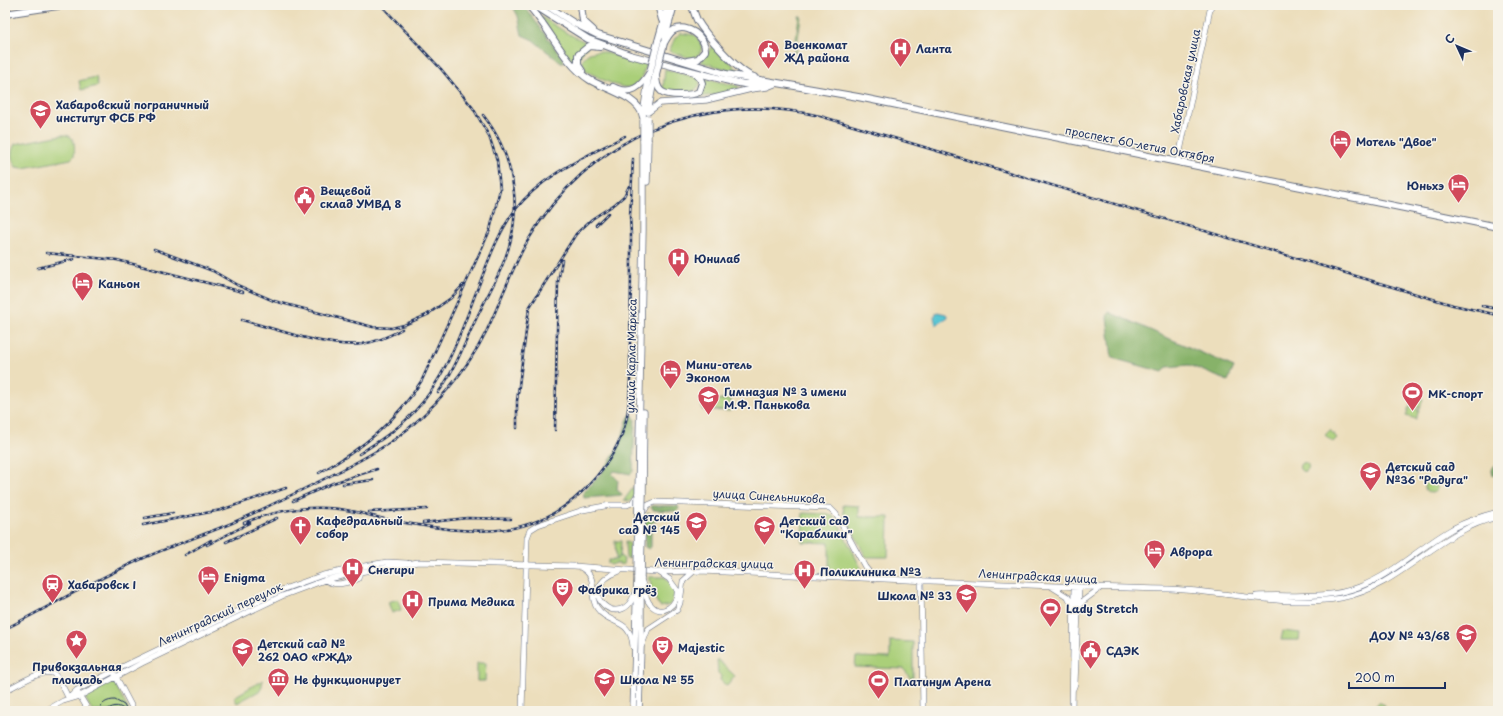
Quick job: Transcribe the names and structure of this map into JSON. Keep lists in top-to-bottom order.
{
  "streets": {
    "highway": ["проспект 60-летия Октября"],
    "main road": [
      "Хабаровская улица",
      "улица Карла Маркса",
      "улица Синельникова",
      "Ленинградская улица",
      "Ленинградский переулок"
    ]
  },
  "crossings": [
    ["Хабаровская улица", "проспект 60-летия Октября"],
    ["улица Синельникова", "Ленинградская улица"],
    ["Ленинградская улица", "Ленинградский переулок"]
  ],
  "places": {
    "hospital": [
      "Ланта",
      "Юнилаб",
      "Снегири",
      "Поликлиника №3",
      "Прима Медика"
    ],
    "public building": ["Военкомат ЖД района", "Вещевой склад УМВД 8", "СДЭК"],
    "school or university": [
      "Хабаровский пограничный институт ФСБ РФ",
      "Гимназия № 3 имени М.Ф. Панькова",
      "Детский сад №36 \"Радуга\"",
      "Детский сад № 145",
      "Детский сад \"Кораблики\"",
      "Школа № 33",
      "ДОУ № 43/68",
      "Детский сад № 262 ОАО «РЖД»",
      "Школа № 55"
    ],
    "hotel": [
      "Мотель \"Двое\"",
      "Юньхэ",
      "Каньон",
      "Мини-отель Эконом",
      "Аврора",
      "Enigma"
    ],
    "sports": ["МК-спорт", "Lady Stretch", "Платинум Арена"],
    "church": ["Кафедральный собор"],
    "station": ["Хабаровск I"],
    "theatre": ["Фабрика грёз", "Majestic"],
    "place": ["Привокзальная площадь"],
    "museum": ["Не функционирует"]
  },
  "scale_bar": "200 m",
  "north": "top left"
}
